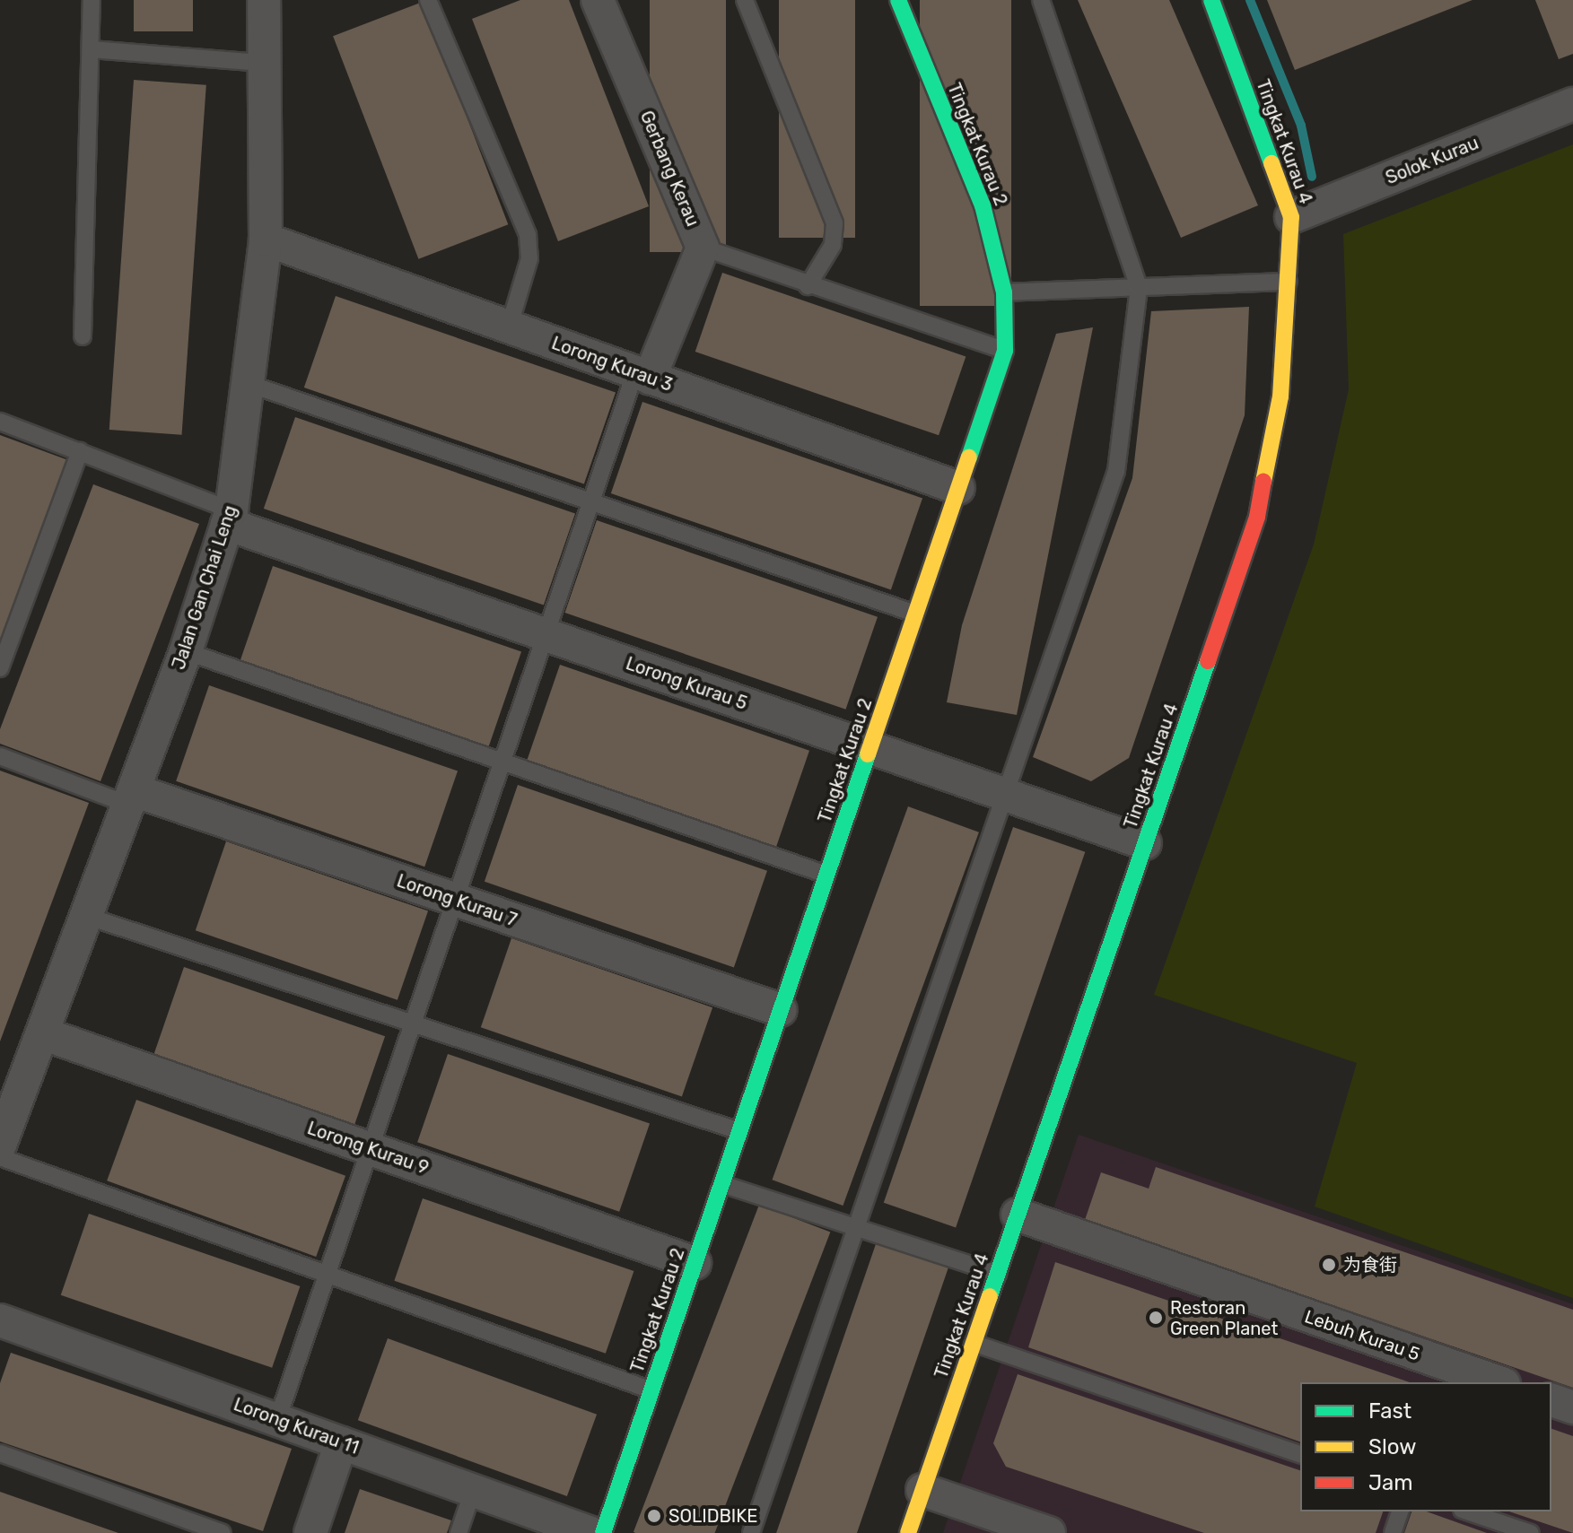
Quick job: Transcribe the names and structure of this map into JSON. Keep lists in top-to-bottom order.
{
  "streets": {
    "street": [
      "Tingkat Kurau 4",
      "Tingkat Kurau 2",
      "Solok Kurau",
      "Gerbang Kerau",
      "Lorong Kurau 3",
      "Jalan Gan Chai Leng",
      "Lorong Kurau 5",
      "Lorong Kurau 7",
      "Lorong Kurau 9",
      "Lebuh Kurau 5",
      "Lorong Kurau 11"
    ]
  },
  "crossings": [
    ["Tingkat Kurau 4", "Solok Kurau"],
    ["Tingkat Kurau 4", "Lorong Kurau 5"],
    ["Tingkat Kurau 4", "Lebuh Kurau 5"],
    ["Tingkat Kurau 2", "Lorong Kurau 3"],
    ["Tingkat Kurau 2", "Lorong Kurau 5"],
    ["Tingkat Kurau 2", "Lorong Kurau 7"],
    ["Tingkat Kurau 2", "Lorong Kurau 9"],
    ["Gerbang Kerau", "Lorong Kurau 3"],
    ["Lorong Kurau 3", "Jalan Gan Chai Leng"],
    ["Jalan Gan Chai Leng", "Lorong Kurau 5"],
    ["Jalan Gan Chai Leng", "Lorong Kurau 7"],
    ["Jalan Gan Chai Leng", "Lorong Kurau 9"]
  ],
  "places": ["为食街", "Restoran Green Planet", "SOLIDBIKE"],
  "legend": ["Fast", "Slow", "Jam"]
}
